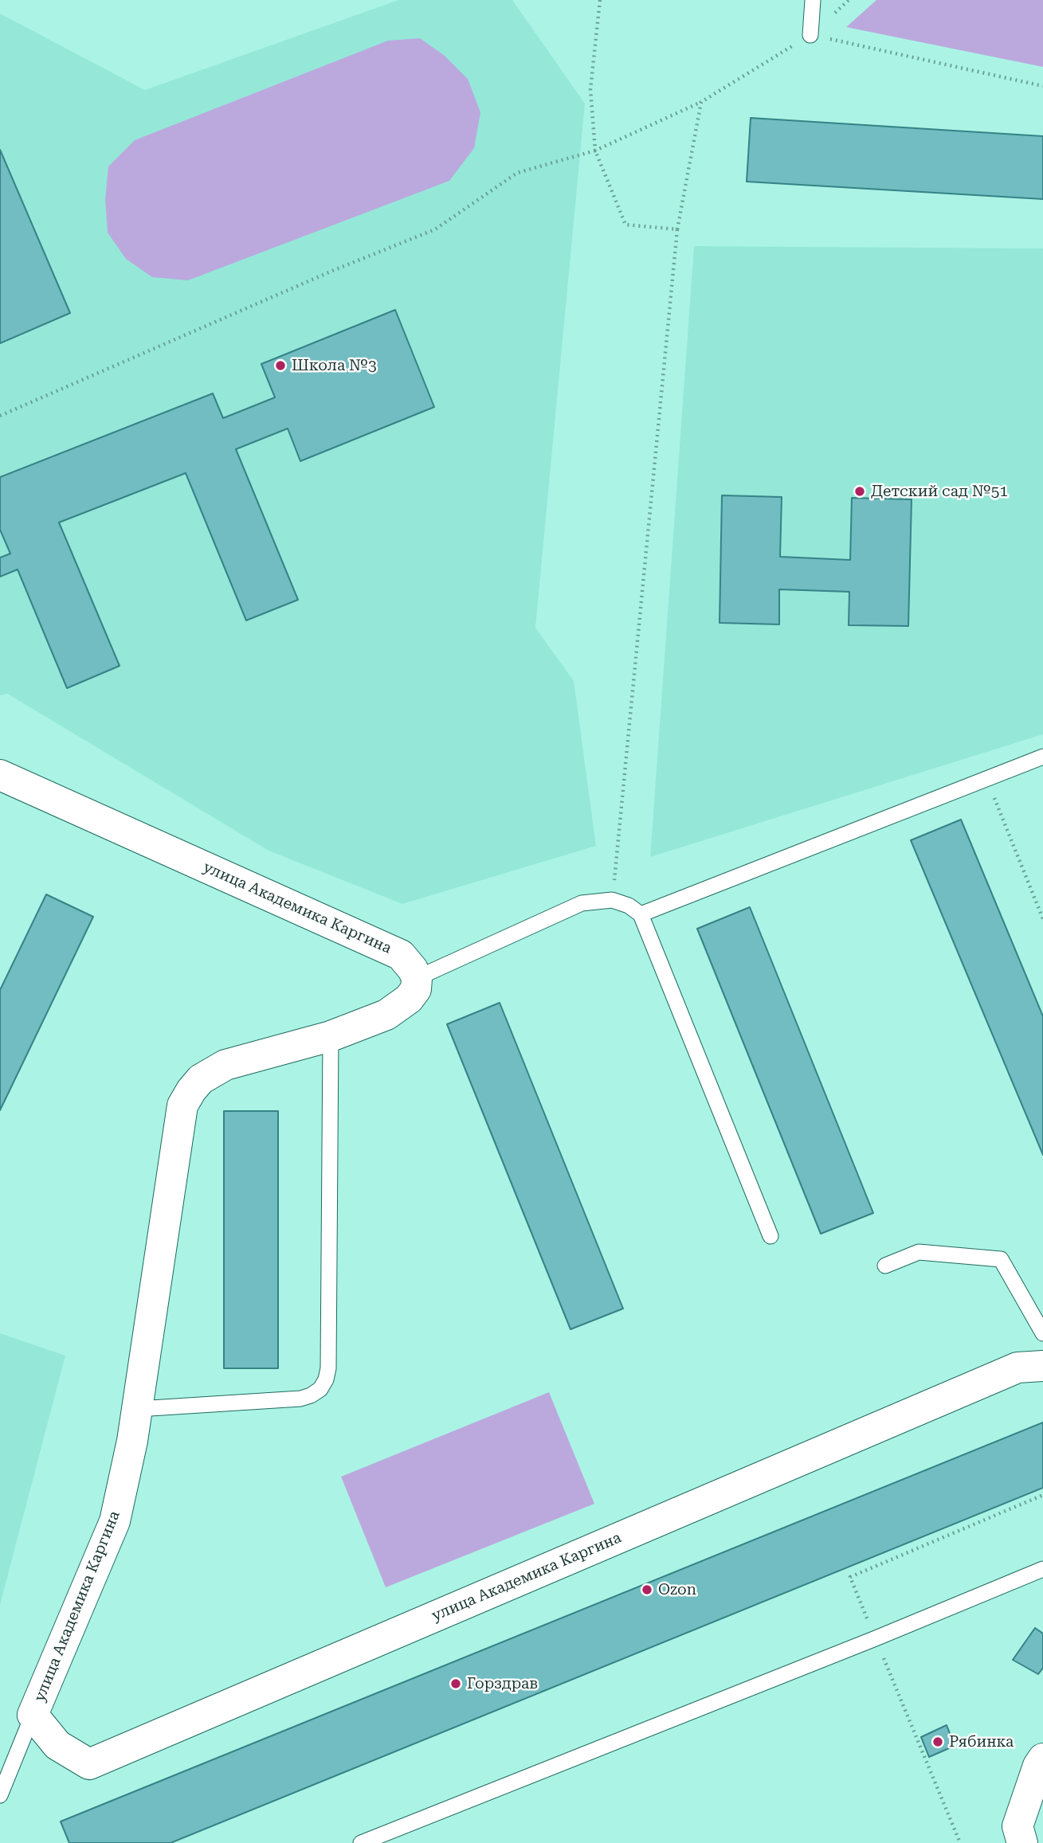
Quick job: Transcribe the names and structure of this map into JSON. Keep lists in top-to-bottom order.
{
  "streets": {
    "street": ["улица Академика Каргина"]
  },
  "places": [
    "Школа №3",
    "Детский сад №51",
    "Ozon",
    "Горздрав",
    "Рябинка"
  ]
}
